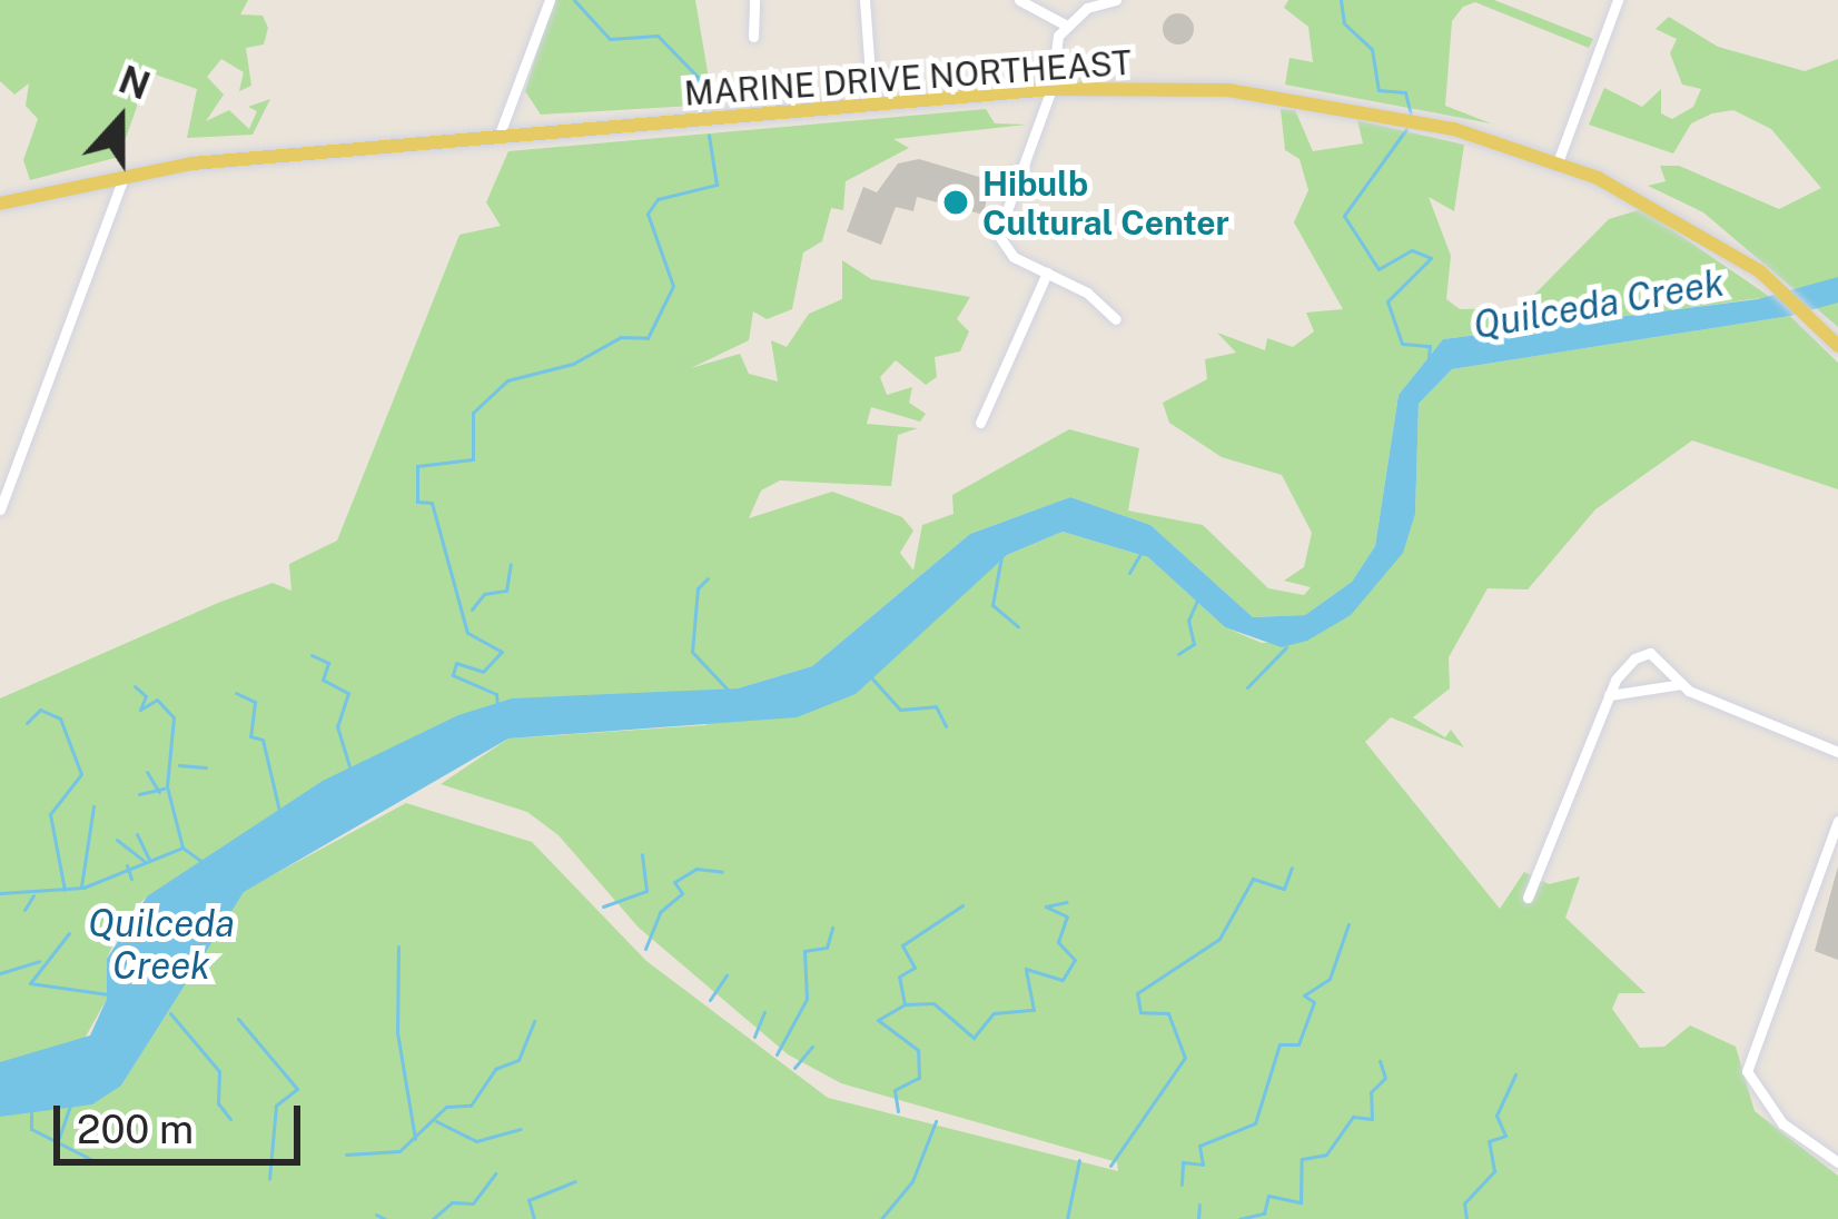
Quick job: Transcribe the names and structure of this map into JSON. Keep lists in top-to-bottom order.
{
  "streets": {
    "main road": ["MARINE DRIVE NORTHEAST"]
  },
  "water": ["Quilceda Creek"],
  "places": ["Hibulb Cultural Center"],
  "scale_bar": "200 m",
  "north": "top"
}
